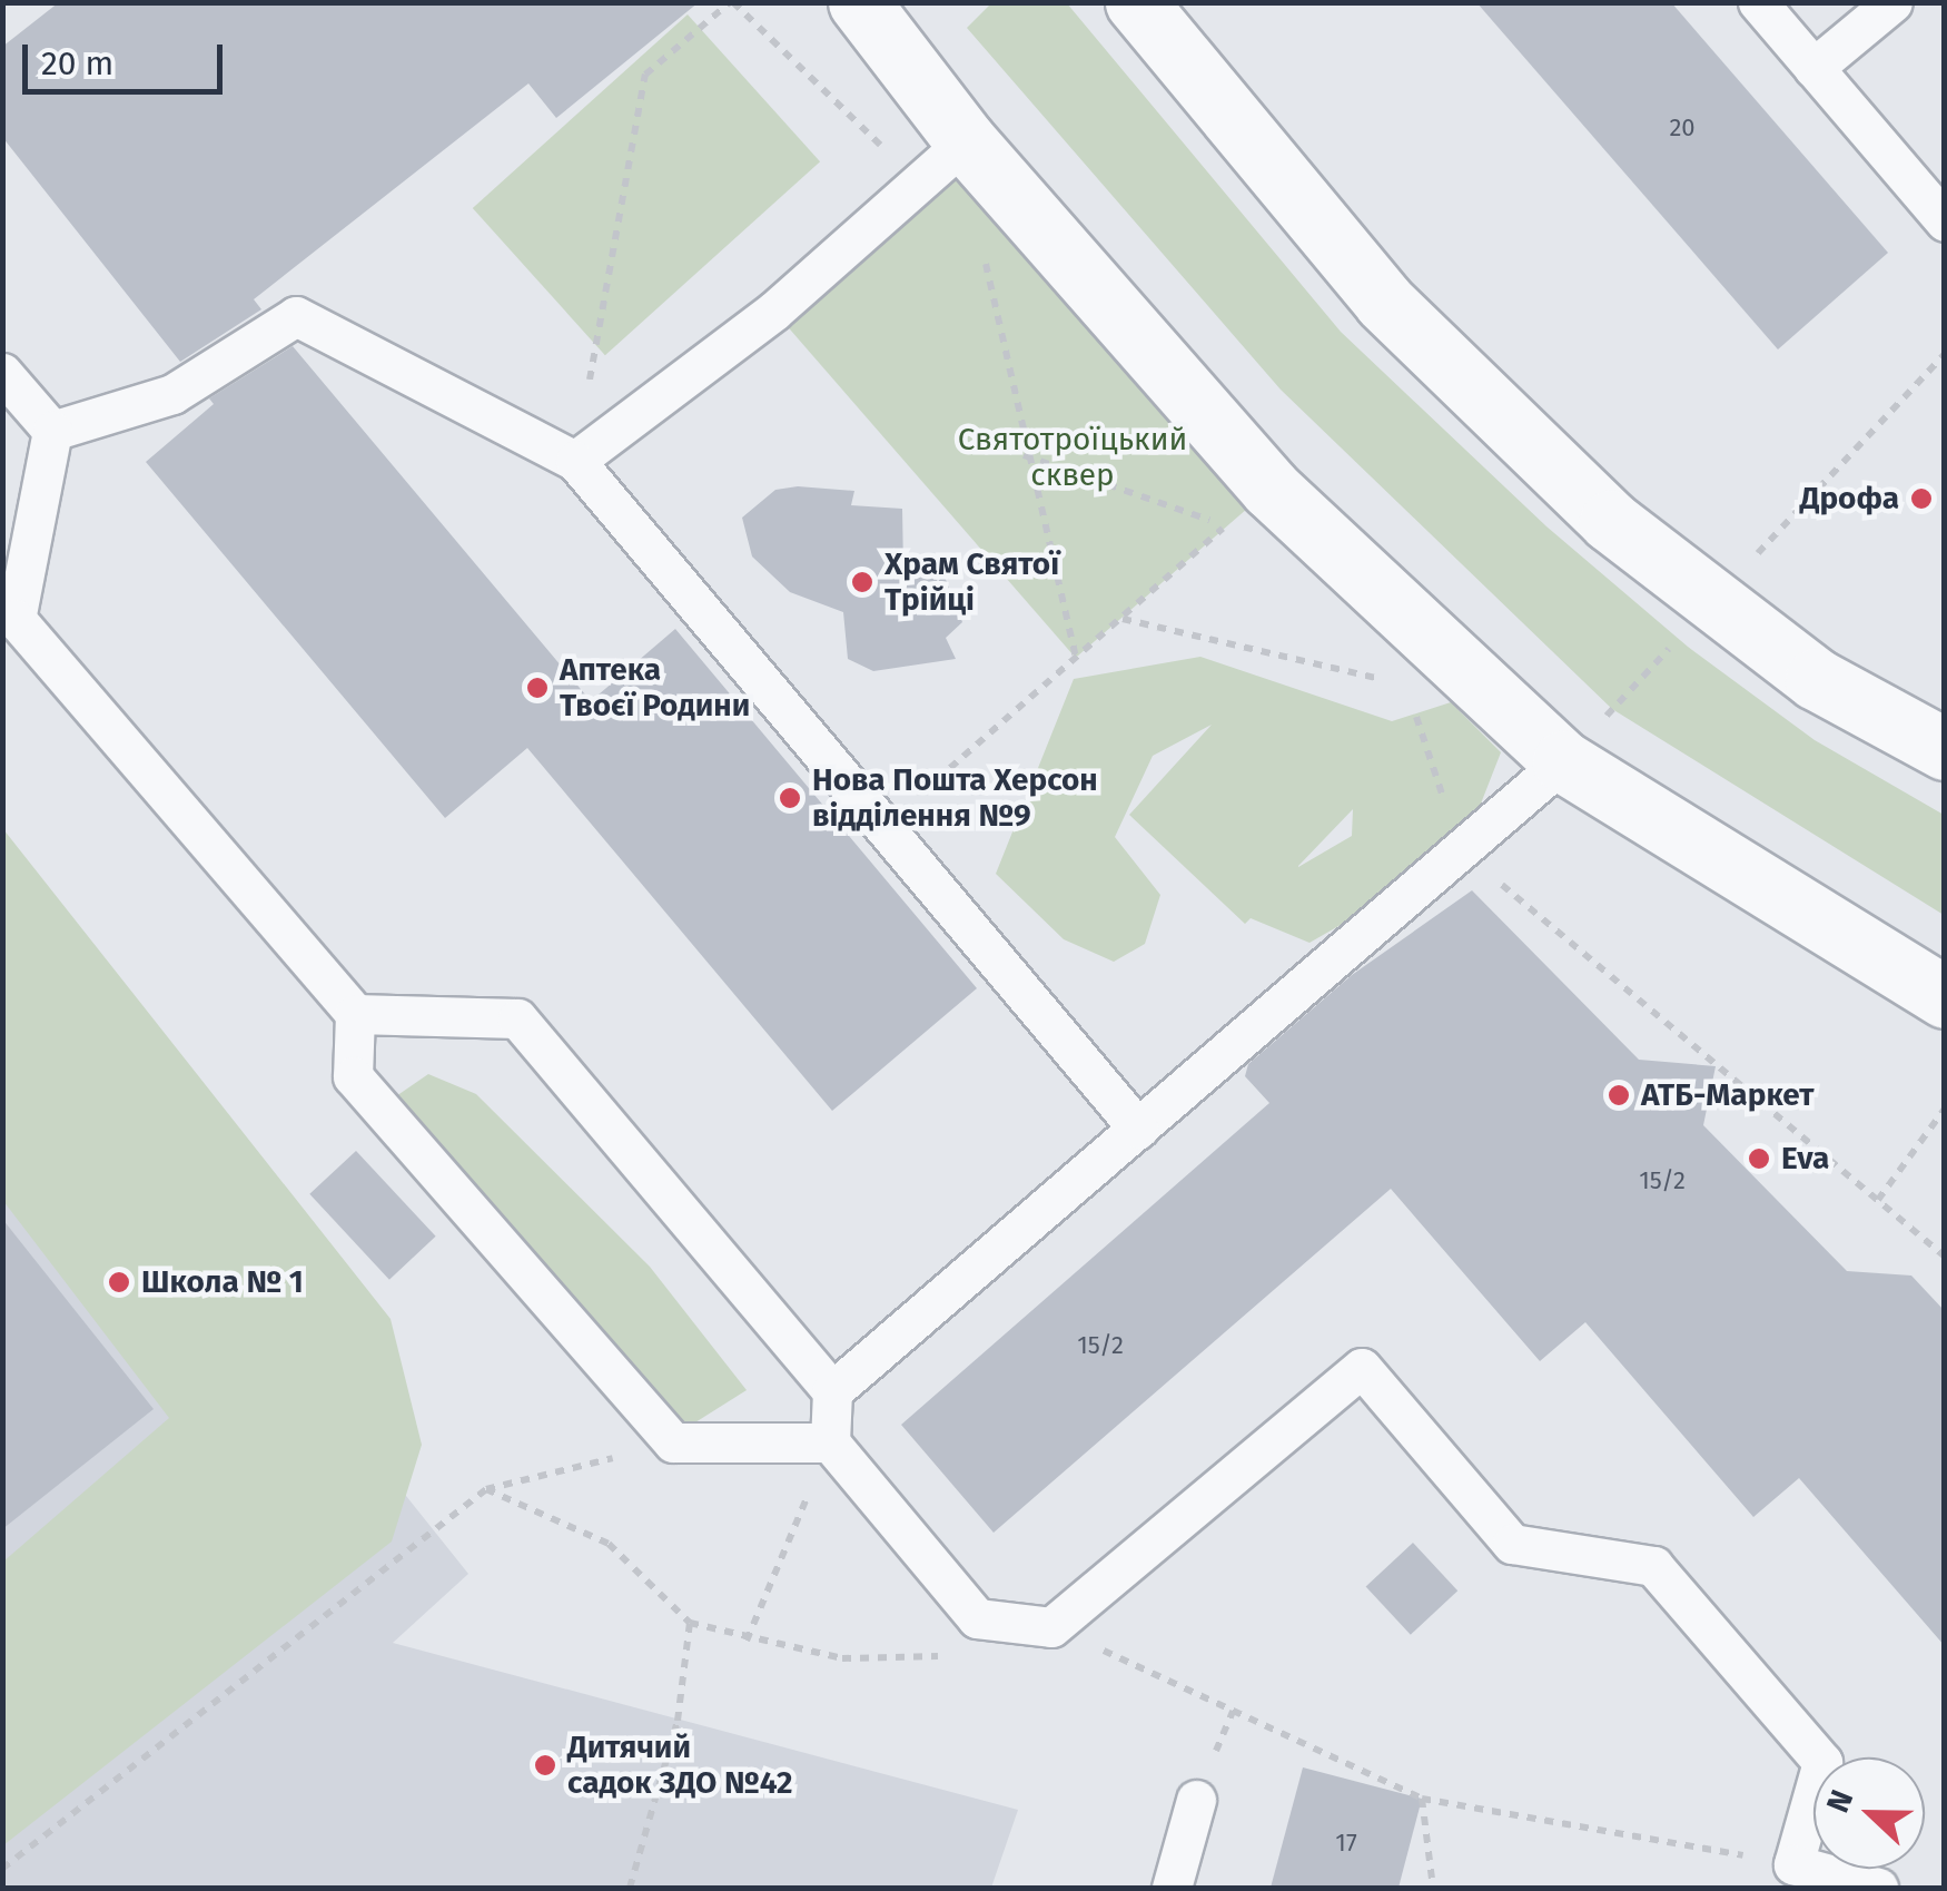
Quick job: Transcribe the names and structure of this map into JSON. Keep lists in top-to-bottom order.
{
  "parks": ["Святотроїцький сквер"],
  "places": [
    "Дрофа",
    "Храм Святої Трійці",
    "Аптека Твоєї Родини",
    "Нова Пошта Херсон відділення №9",
    "АТБ-Маркет",
    "Eva",
    "Школа № 1",
    "Дитячий садок ЗДО №42"
  ],
  "house_numbers": [
    "20",
    "15/2",
    "15/2",
    "17"
  ],
  "scale_bar": "20 m",
  "north": "left"
}
